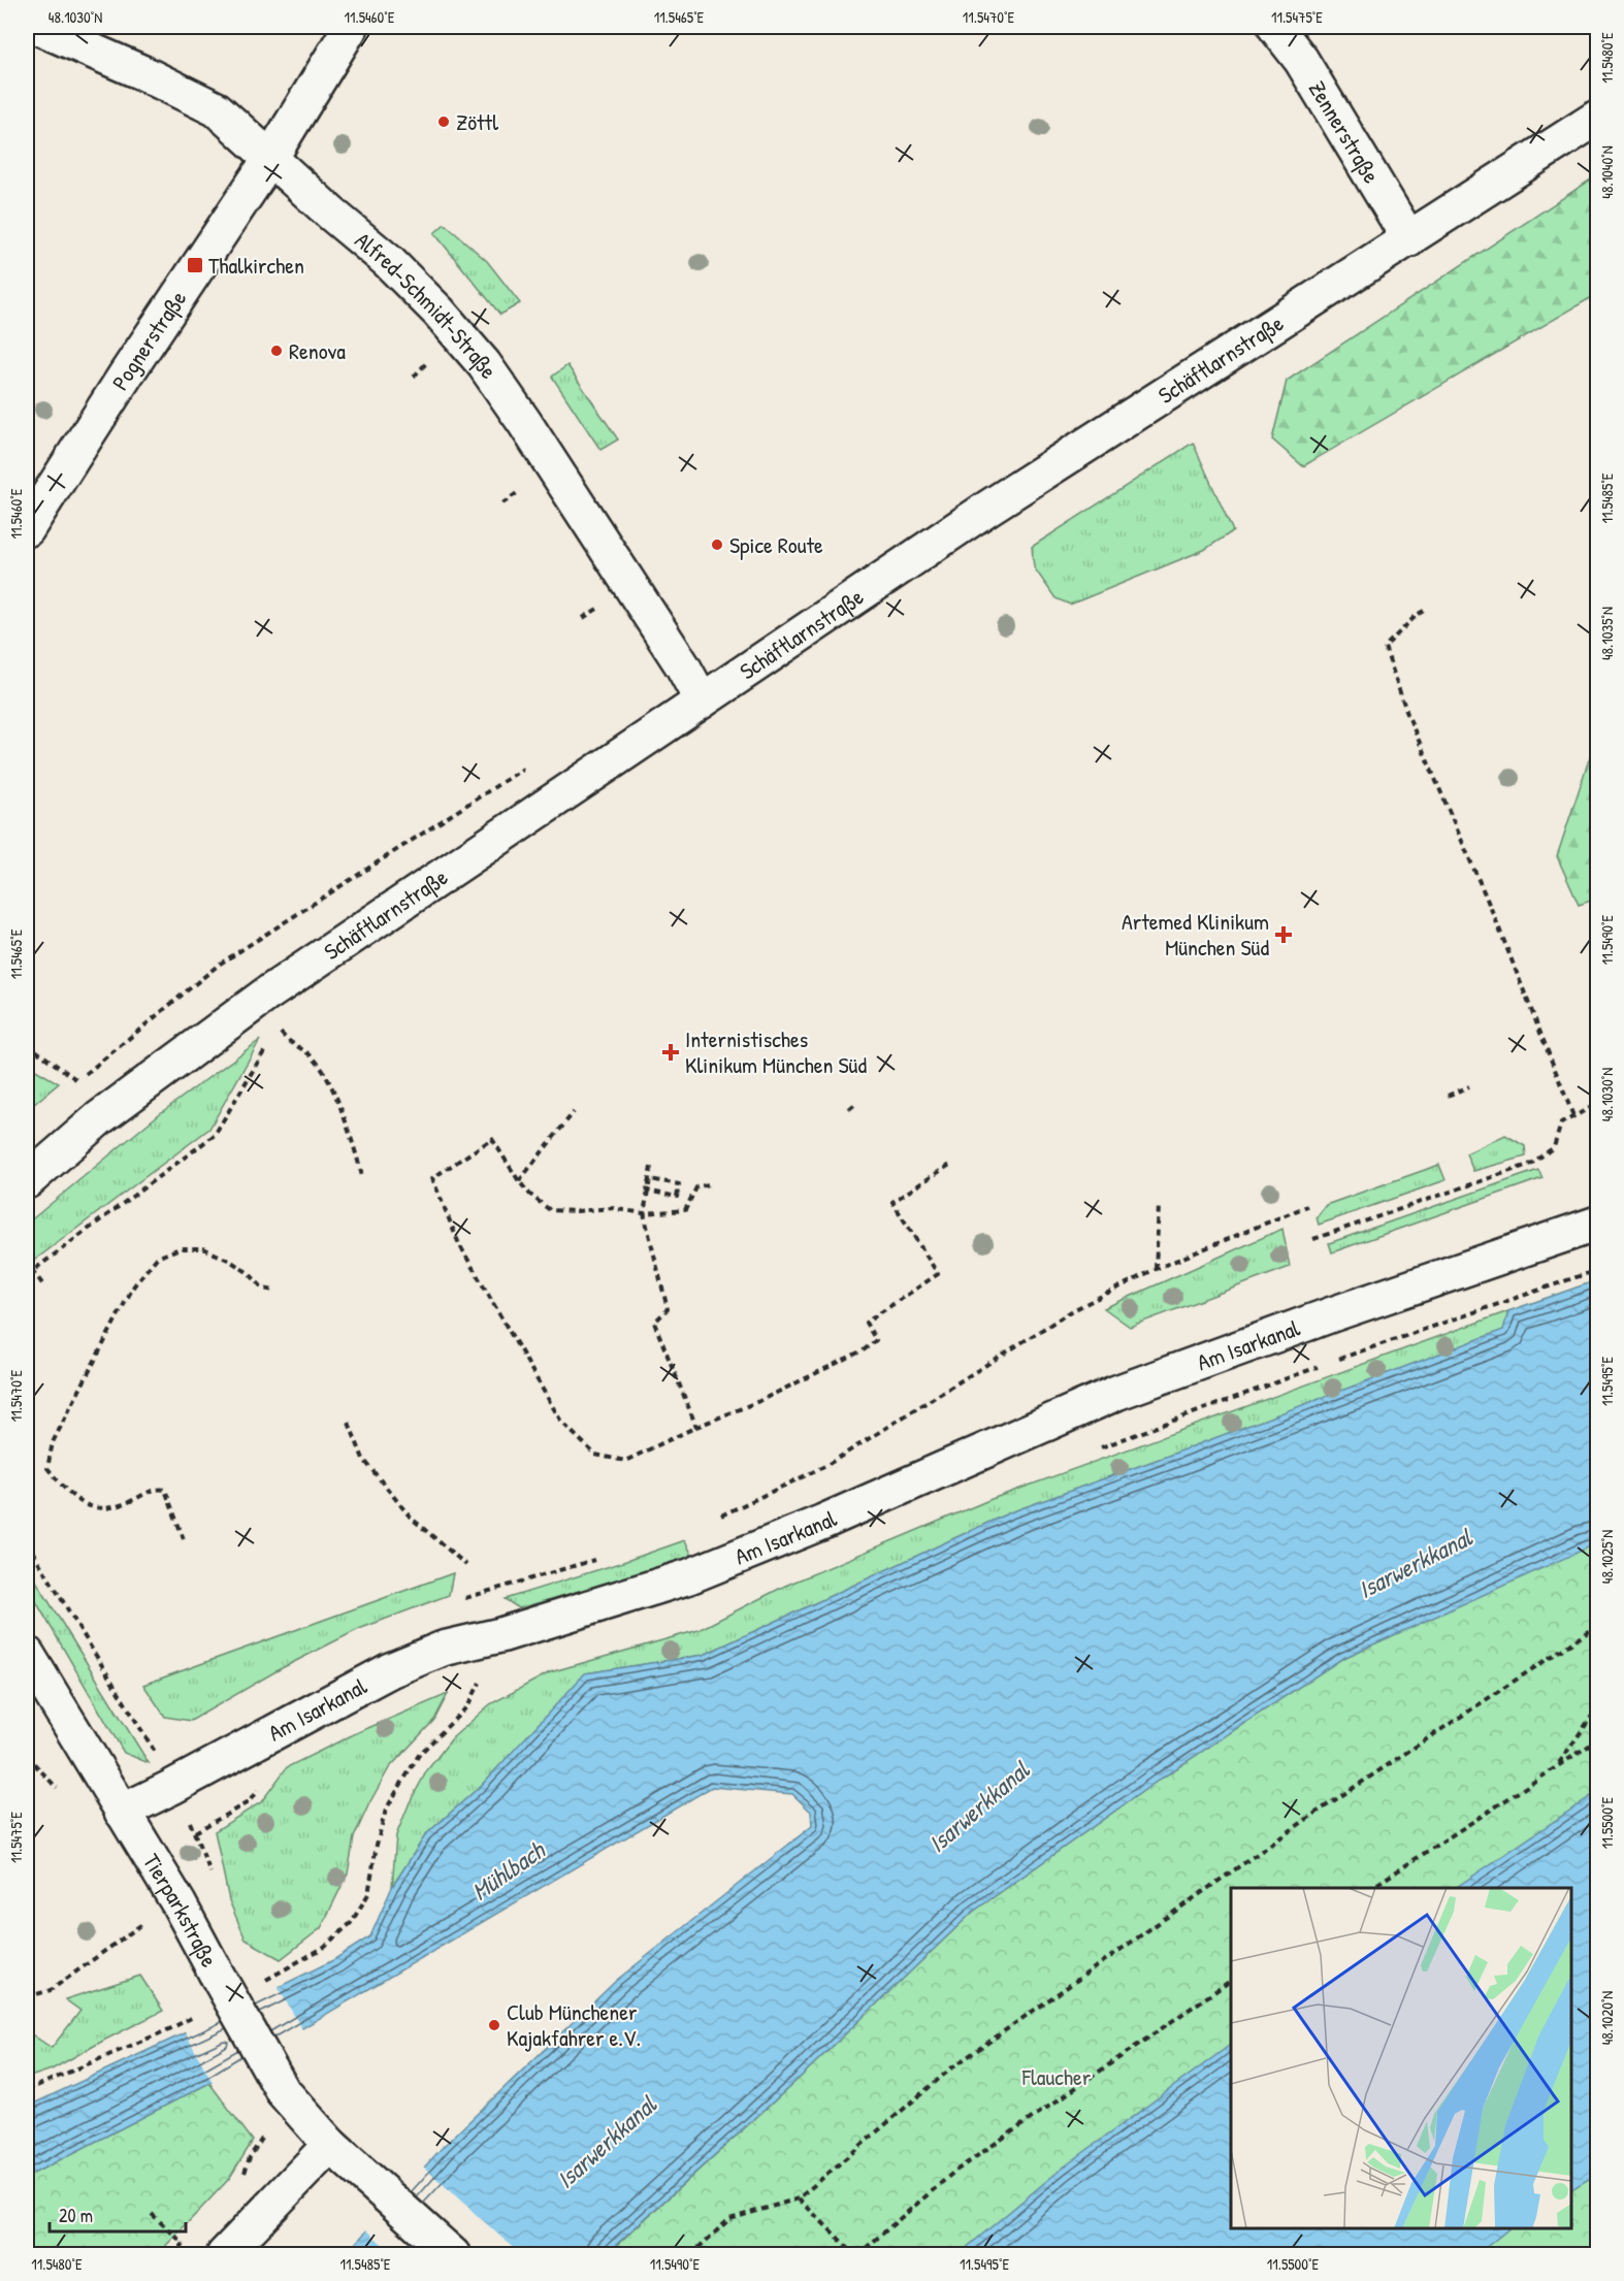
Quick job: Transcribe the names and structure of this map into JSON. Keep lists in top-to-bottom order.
{
  "streets": {
    "street": [
      "Zennerstraße",
      "Alfred-Schmidt-Straße",
      "Pognerstraße",
      "Schäftlarnstraße",
      "Am Isarkanal",
      "Tierparkstraße"
    ]
  },
  "crossings": [
    ["Zennerstraße", "Schäftlarnstraße"],
    ["Alfred-Schmidt-Straße", "Pognerstraße"],
    ["Alfred-Schmidt-Straße", "Schäftlarnstraße"],
    ["Am Isarkanal", "Tierparkstraße"]
  ],
  "water": ["Isarwerkkanal", "Mühlbach"],
  "parks": ["Flaucher"],
  "places": {
    "other": [
      "Zöttl",
      "Renova",
      "Spice Route",
      "Club Münchener Kajakfahrer e.V."
    ],
    "transit": ["Thalkirchen"],
    "health": ["Artemed Klinikum München Süd", "Internistisches Klinikum München Süd"]
  },
  "scale_bar": "20 m",
  "coordinates": [
    "48.1030°N",
    "11.5460°E",
    "11.5465°E",
    "11.5470°E",
    "11.5475°E",
    "11.5480°E",
    "48.1040°N",
    "11.5485°E",
    "48.1035°N",
    "11.5490°E",
    "11.5495°E",
    "48.1025°N",
    "11.5500°E",
    "48.1020°N"
  ]
}
